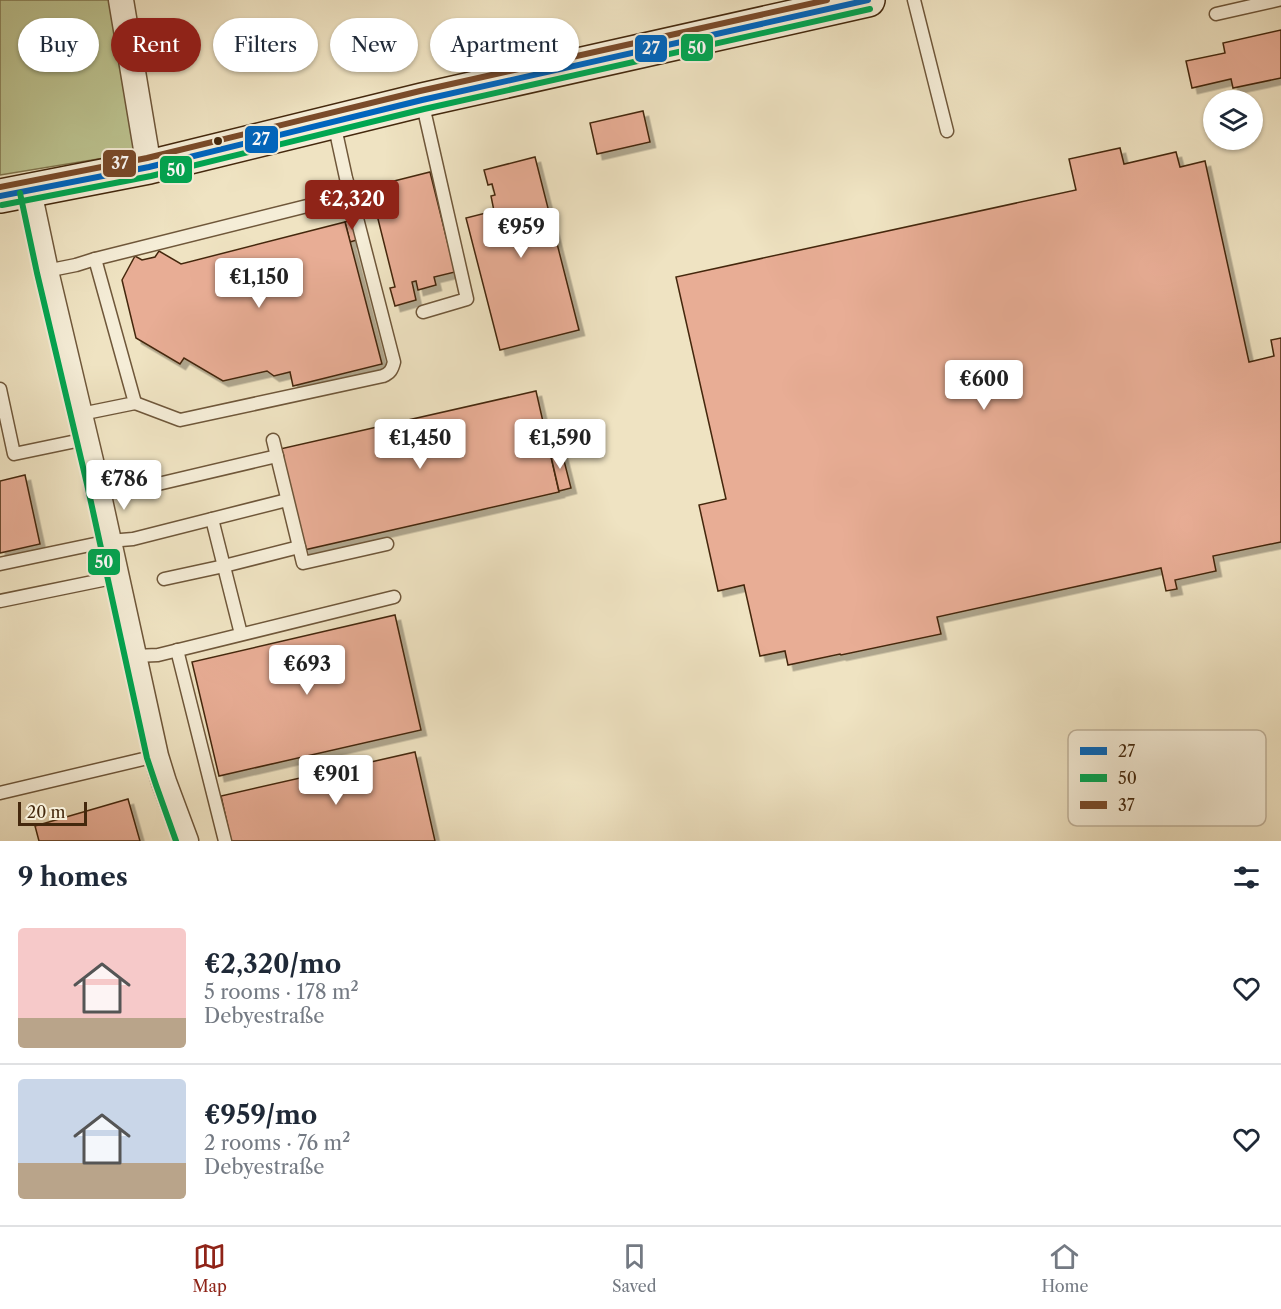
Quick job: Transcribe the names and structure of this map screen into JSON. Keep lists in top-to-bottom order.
{
  "lines": ["transit line 27", "transit line 37", "transit line 50"],
  "legend": ["27", "50", "37"],
  "scale_bar": "20 m",
  "page": {
    "chip": [
      "Buy",
      "Rent",
      "Filters",
      "New",
      "Apartment"
    ],
    "price": [
      "€2,320",
      "€959",
      "€1,150",
      "€600",
      "€1,450",
      "€1,590",
      "€786",
      "€693",
      "€901"
    ],
    "scale": "20 m",
    "heading": "9 homes",
    "list": [
      {
        "name": "€2,320/mo",
        "note": "5 rooms · 178 m² · Debyestraße"
      },
      {
        "name": "€959/mo",
        "note": "2 rooms · 76 m² · Debyestraße"
      }
    ],
    "tabs": ["Map", "Saved", "Home"]
  }
}
